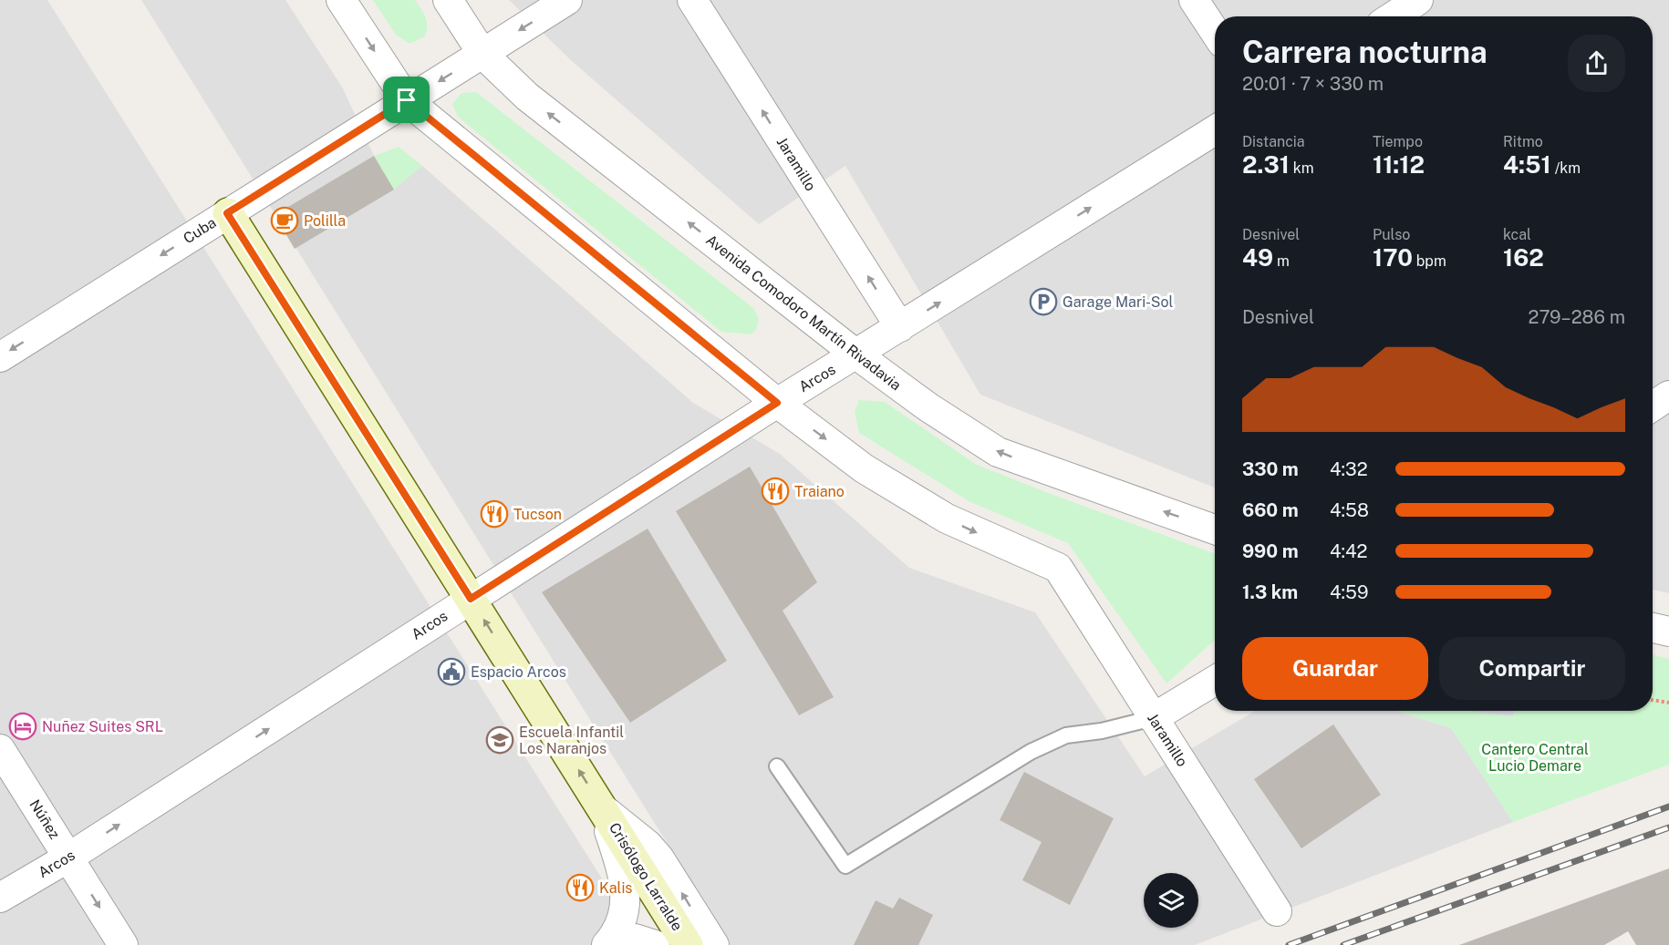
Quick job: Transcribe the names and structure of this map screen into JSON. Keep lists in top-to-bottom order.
{
  "streets": {
    "street": [
      "Jaramillo",
      "Cuba",
      "Avenida Comodoro Martín Rivadavia",
      "Arcos",
      "Núñez",
      "Crisólogo Larralde"
    ]
  },
  "crossings": [
    ["Jaramillo", "Arcos"],
    ["Cuba", "Avenida Comodoro Martín Rivadavia"],
    ["Cuba", "Crisólogo Larralde"],
    ["Avenida Comodoro Martín Rivadavia", "Arcos"],
    ["Arcos", "Núñez"],
    ["Arcos", "Crisólogo Larralde"]
  ],
  "one_way": ["Cuba", "Arcos", "Núñez"],
  "parks": ["Cantero Central Lucio Demare"],
  "places": {
    "cafe": ["Polilla"],
    "parking": ["Garage Mari-Sol"],
    "restaurant": ["Traiano", "Tucson", "Kalis"],
    "public building": ["Espacio Arcos"],
    "hotel": ["Nuñez Suites SRL"],
    "school or university": ["Escuela Infantil Los Naranjos"]
  },
  "page": {
    "heading": ["Carrera nocturna", "20:01 · 7 × 330 m"],
    "stats": [
      ["Distancia", "2.31 km"],
      ["Tiempo", "11:12"],
      ["Ritmo", "4:51 /km"],
      ["Desnivel", "49 m"],
      ["Pulso", "170 bpm"],
      ["kcal", "162"]
    ],
    "chart": ["Desnivel", "279–286 m"],
    "list": [
      {
        "name": "330 m",
        "note": "4:32"
      },
      {
        "name": "660 m",
        "note": "4:58"
      },
      {
        "name": "990 m",
        "note": "4:42"
      },
      {
        "name": "1.3 km",
        "note": "4:59"
      }
    ],
    "buttons": ["Guardar", "Compartir"]
  }
}
